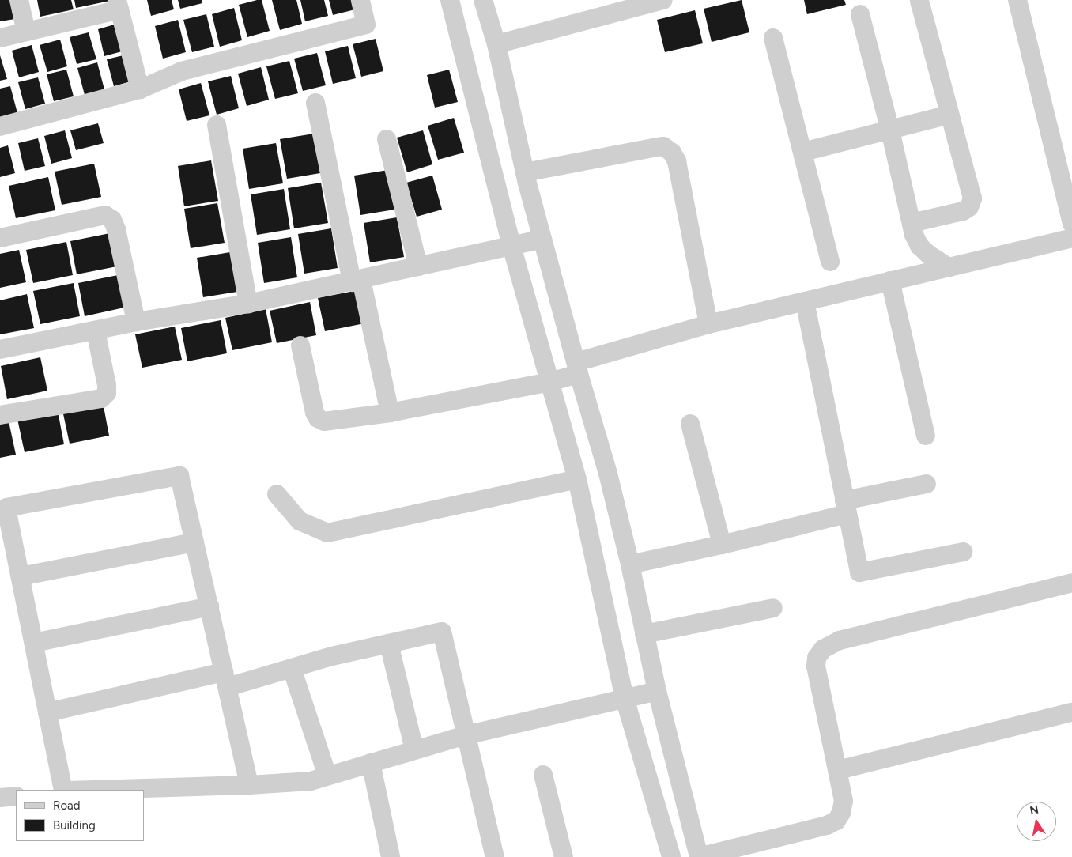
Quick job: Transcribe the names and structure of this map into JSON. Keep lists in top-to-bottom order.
{
  "legend": ["Road", "Building"],
  "north": "top"
}
